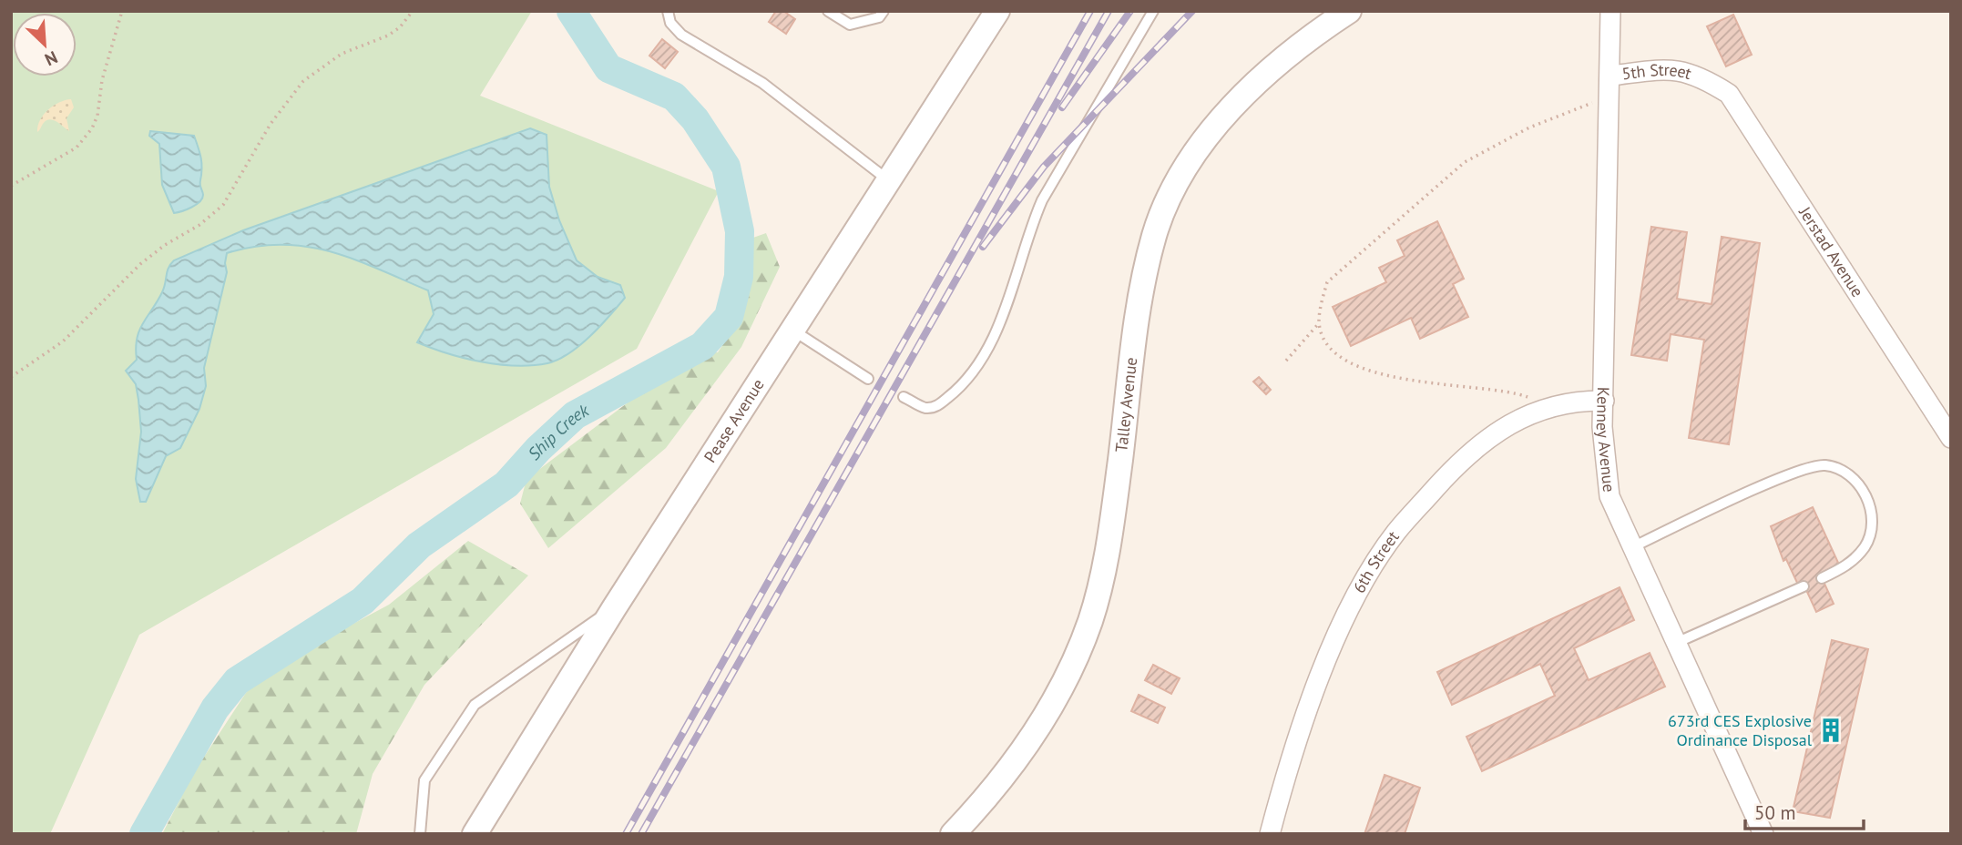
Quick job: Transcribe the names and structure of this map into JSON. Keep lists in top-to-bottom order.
{
  "streets": {
    "street": [
      "5th Street",
      "Jerstad Avenue",
      "Talley Avenue",
      "Pease Avenue",
      "Kenney Avenue",
      "6th Street"
    ]
  },
  "crossings": [
    ["5th Street", "Jerstad Avenue"],
    ["5th Street", "Kenney Avenue"],
    ["Kenney Avenue", "6th Street"]
  ],
  "water": ["Ship Creek"],
  "places": {
    "building": ["673rd CES Explosive Ordinance Disposal"]
  },
  "scale_bar": "50 m",
  "north": "bottom right"
}
